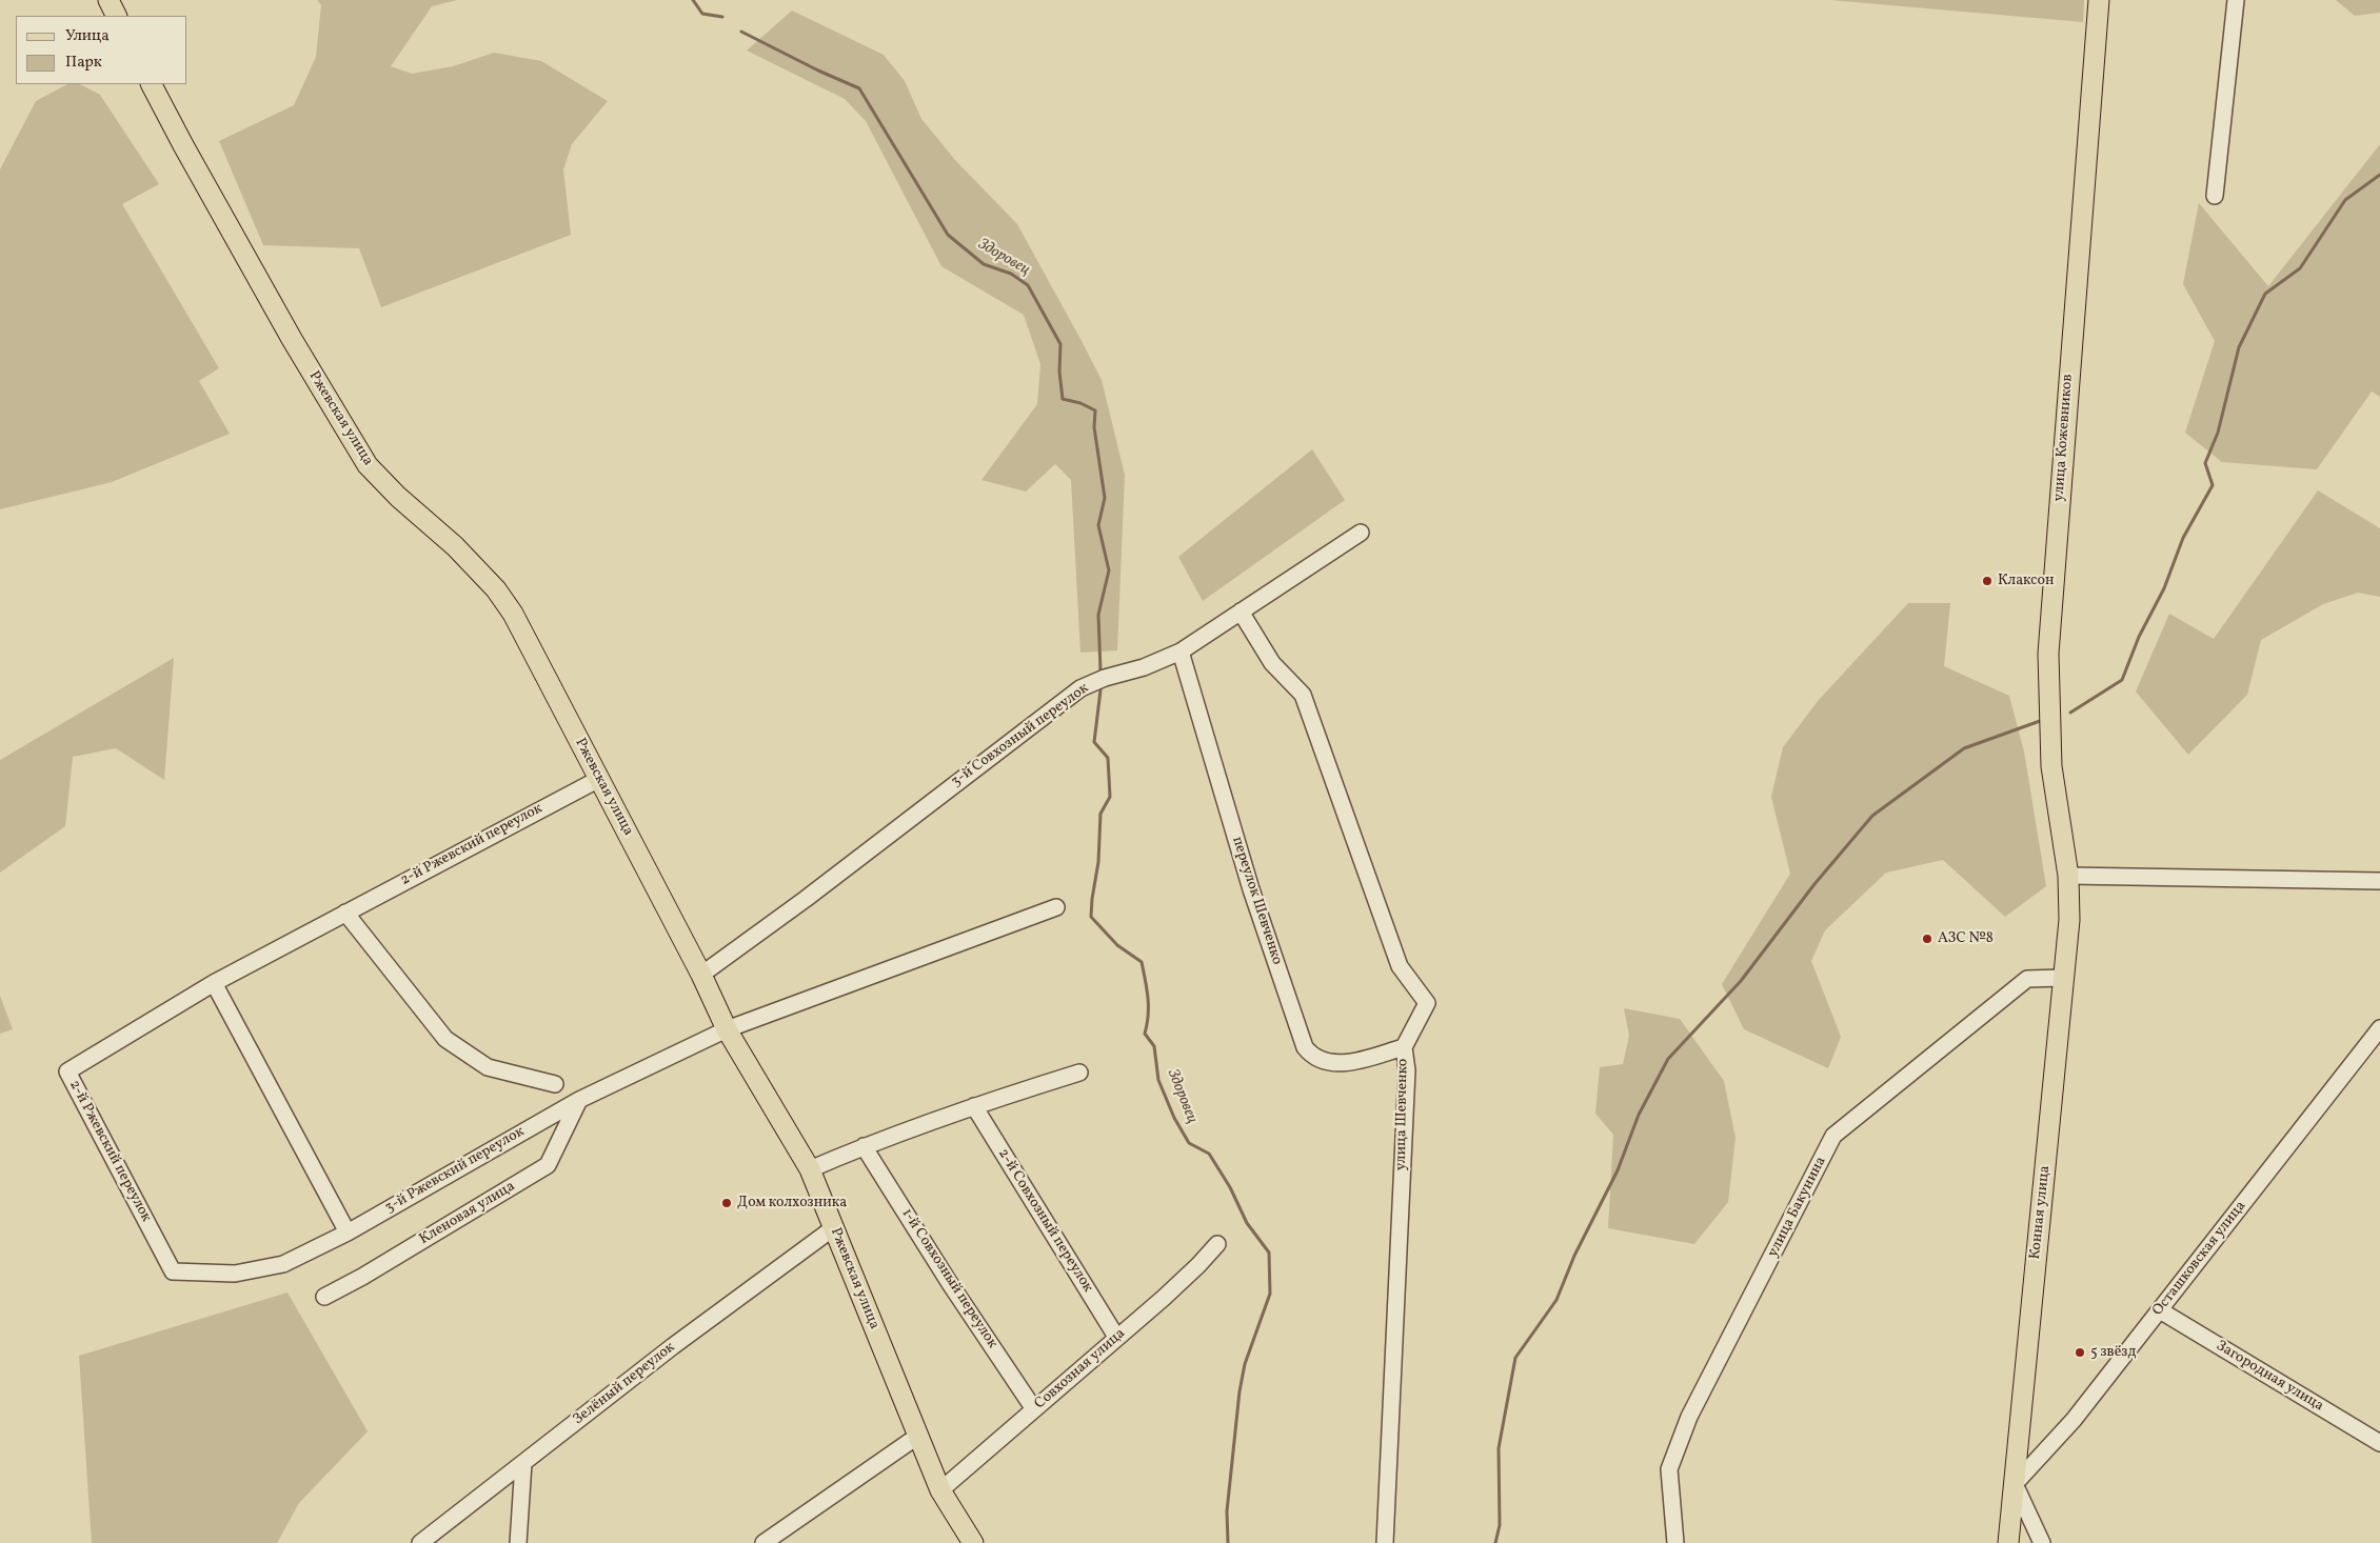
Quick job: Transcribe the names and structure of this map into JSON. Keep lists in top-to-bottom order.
{
  "streets": {
    "main road": ["Ржевская улица", "улица Кожевников", "Конная улица"],
    "street": [
      "3-й Совхозный переулок",
      "2-й Ржевский переулок",
      "переулок Шевченко",
      "улица Шевченко",
      "3-й Ржевский переулок",
      "улица Бакунина",
      "Кленовая улица",
      "2-й Совхозный переулок",
      "Осташковская улица",
      "1-й Совхозный переулок",
      "Совхозная улица",
      "Загородная улица",
      "Зелёный переулок"
    ]
  },
  "crossings": [
    ["Ржевская улица", "3-й Совхозный переулок"],
    ["Ржевская улица", "2-й Ржевский переулок"],
    ["Ржевская улица", "3-й Ржевский переулок"],
    ["Ржевская улица", "Совхозная улица"],
    ["Ржевская улица", "Зелёный переулок"],
    ["улица Кожевников", "Конная улица"],
    ["3-й Совхозный переулок", "переулок Шевченко"],
    ["3-й Совхозный переулок", "улица Шевченко"],
    ["2-й Ржевский переулок", "3-й Ржевский переулок"],
    ["переулок Шевченко", "улица Шевченко"],
    ["3-й Ржевский переулок", "Кленовая улица"],
    ["улица Бакунина", "Конная улица"],
    ["Конная улица", "Осташковская улица"],
    ["2-й Совхозный переулок", "Совхозная улица"],
    ["Осташковская улица", "Загородная улица"],
    ["1-й Совхозный переулок", "Совхозная улица"]
  ],
  "water": ["Здоровец"],
  "places": [
    "Клаксон",
    "АЗС №8",
    "Дом колхозника",
    "5 звёзд"
  ],
  "legend": ["Улица", "Парк"]
}
